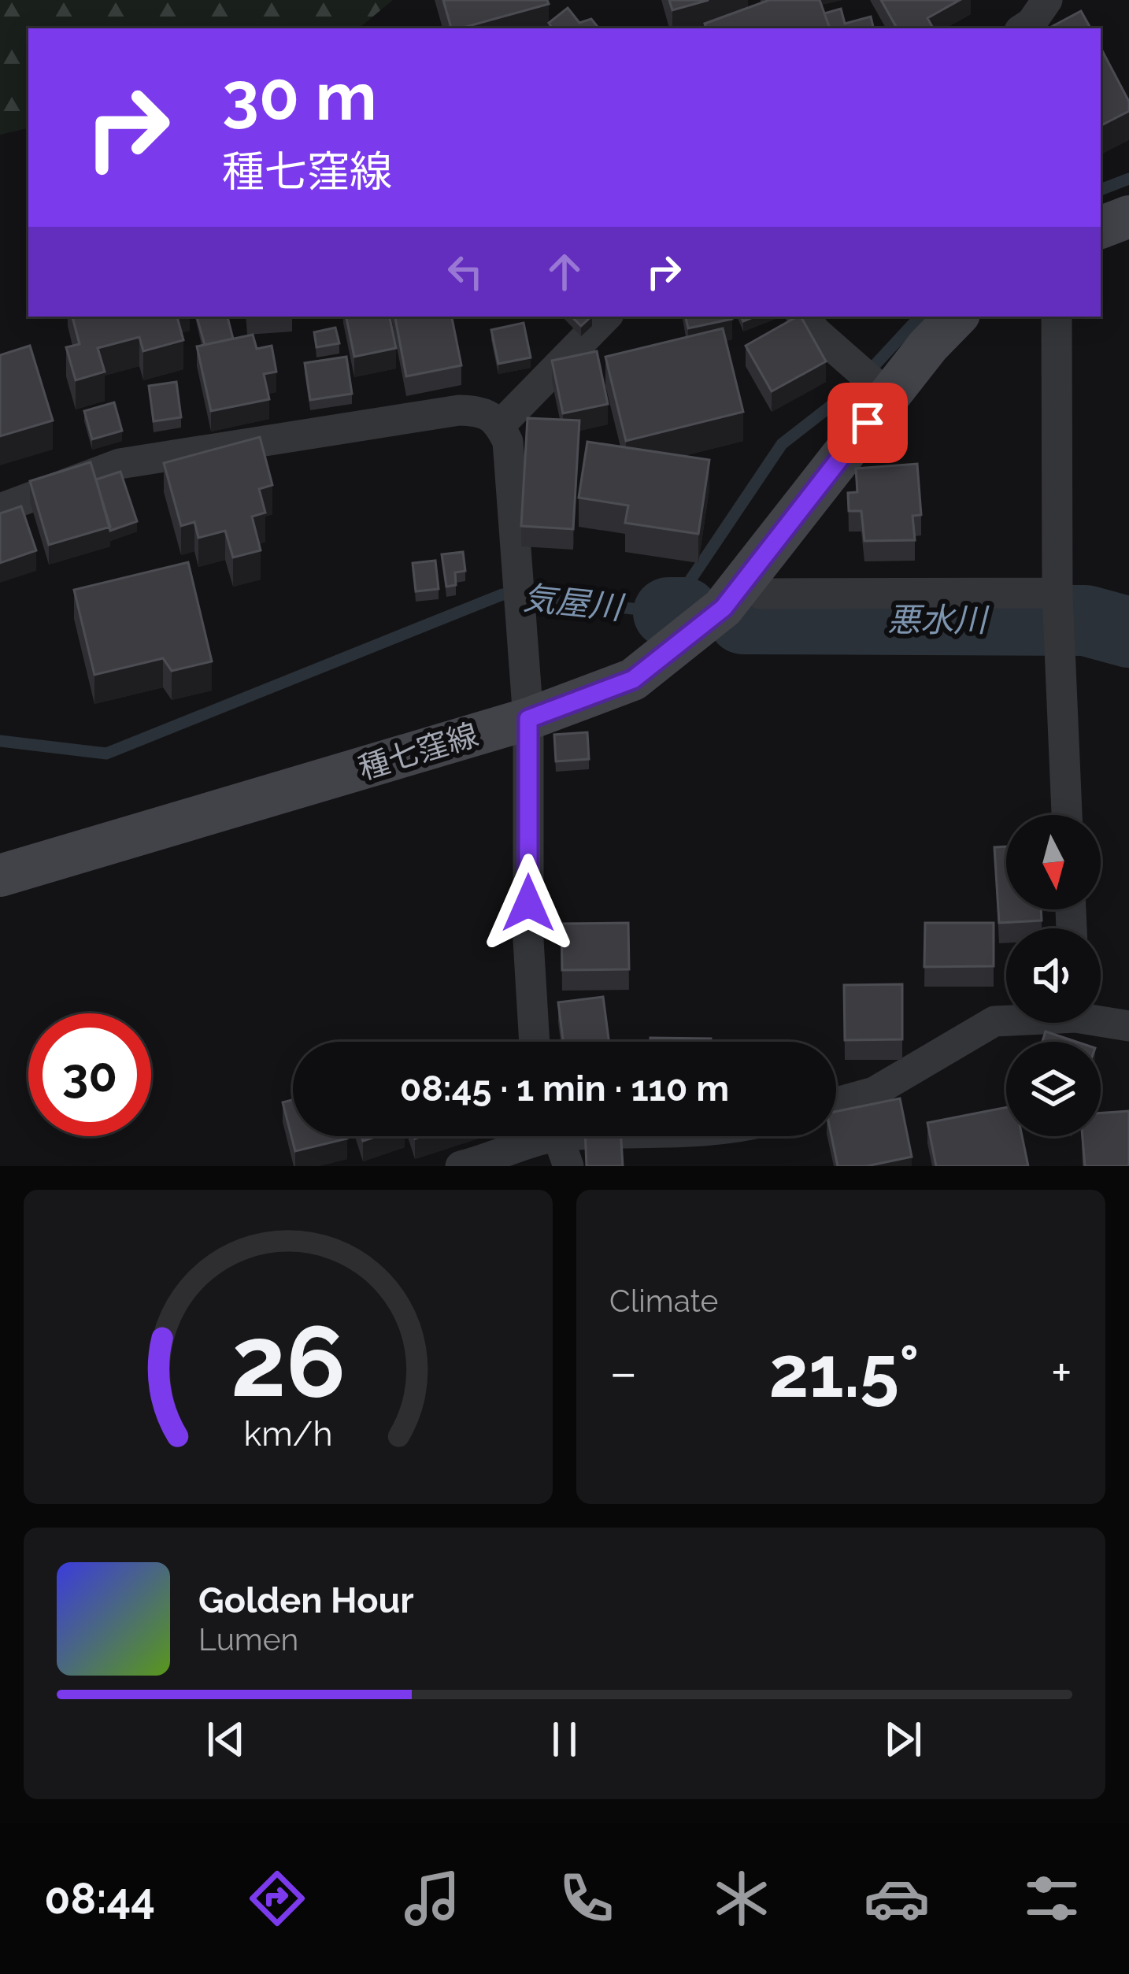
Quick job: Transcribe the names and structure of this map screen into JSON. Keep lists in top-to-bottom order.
{
  "streets": {
    "main road": ["種七窪線"]
  },
  "water": ["気屋川", "悪水川"],
  "north": "bottom",
  "page": {
    "turn": ["30 m", "種七窪線"],
    "limit": "30",
    "trip": "08:45 · 1 min · 110 m",
    "tile": "Climate",
    "heat": ["−", "21.5°", "+"],
    "song": ["Golden Hour", "Lumen"],
    "tabs": "08:44",
    "gauge": ["26", "km/h"]
  }
}
